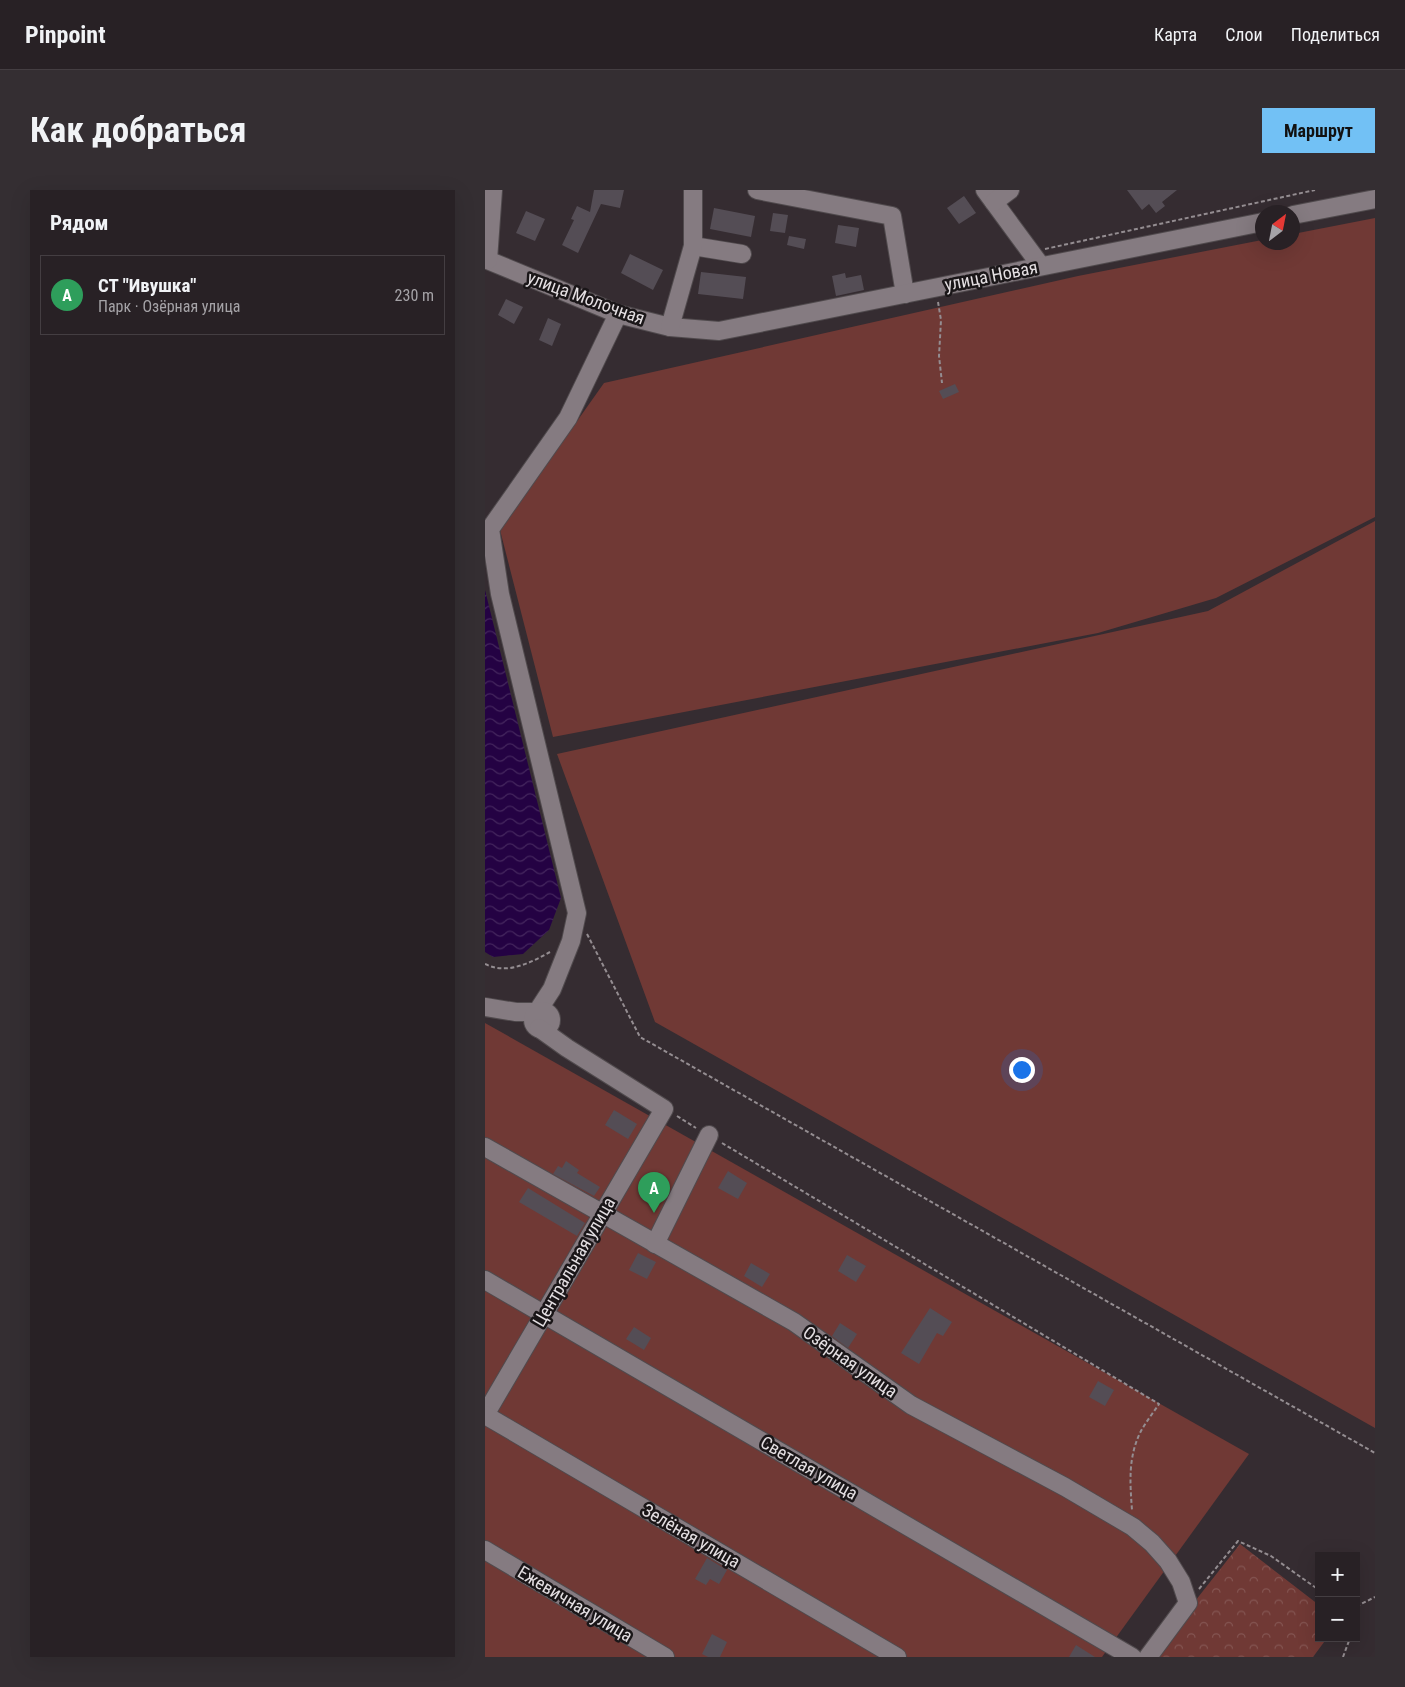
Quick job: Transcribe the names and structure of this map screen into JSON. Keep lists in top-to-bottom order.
{
  "streets": {
    "street": [
      "улица Новая",
      "улица Молочная",
      "Центральная улица",
      "Озёрная улица",
      "Светлая улица",
      "Зелёная улица",
      "Ежевичная улица"
    ]
  },
  "crossings": [
    ["улица Новая", "улица Молочная"],
    ["Центральная улица", "Озёрная улица"],
    ["Центральная улица", "Светлая улица"],
    ["Центральная улица", "Зелёная улица"]
  ],
  "north": "top right",
  "page": {
    "header": "Pinpoint",
    "nav": ["Карта", "Слои", "Поделиться"],
    "buttons": "Маршрут",
    "title": "Как добраться",
    "heading": "Рядом",
    "list": [
      {
        "mark": "A",
        "name": "СТ \"Ивушка\"",
        "note": "Парк · Озёрная улица",
        "value": "230 m"
      }
    ],
    "pins": "A",
    "map_buttons": ["+", "−"]
  }
}
